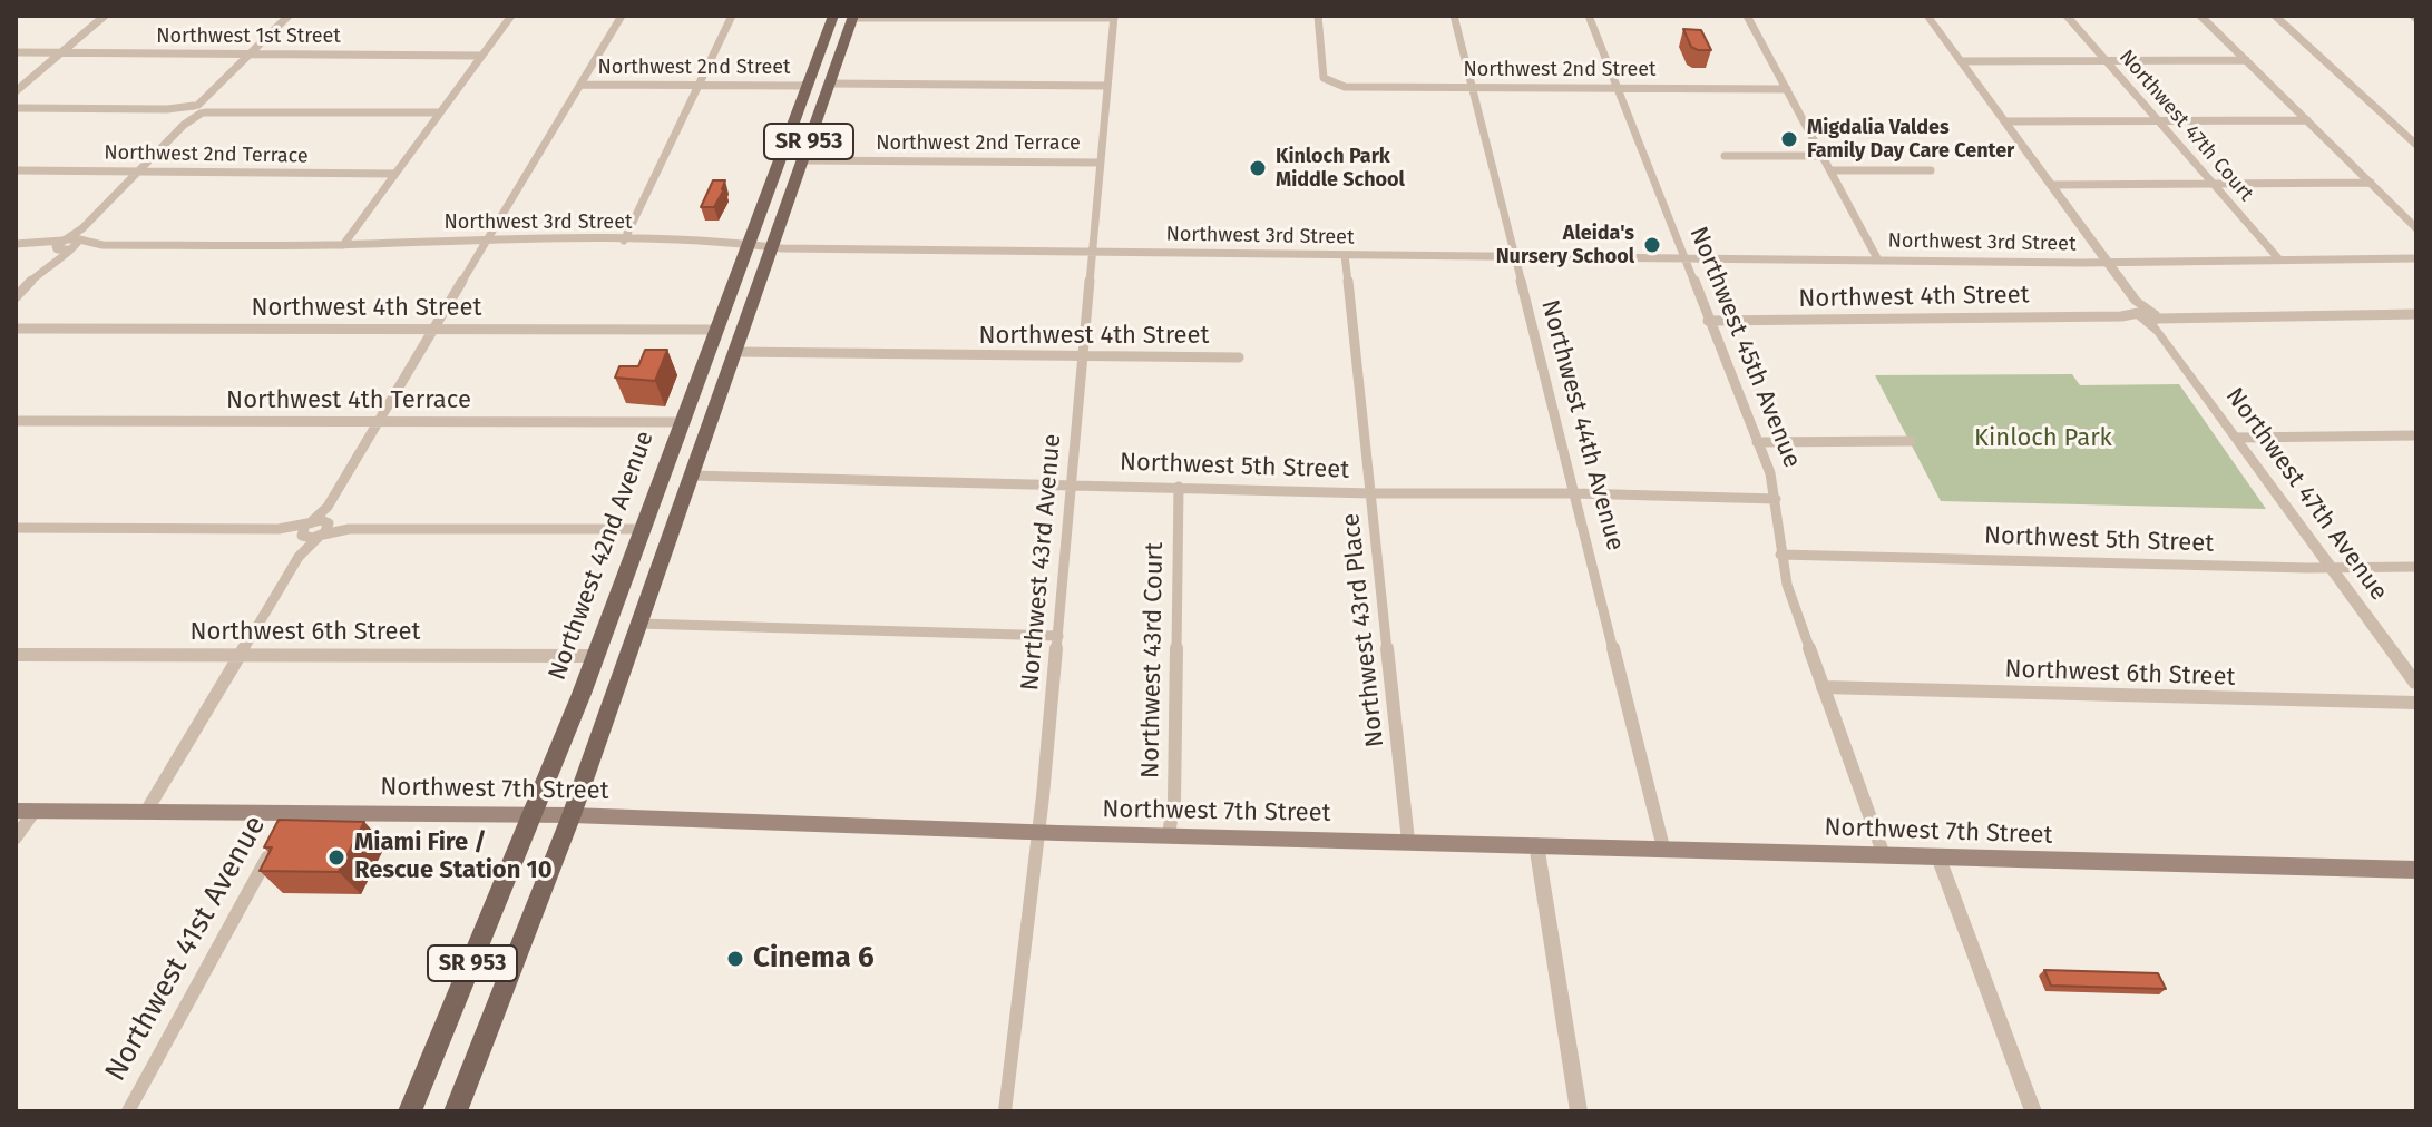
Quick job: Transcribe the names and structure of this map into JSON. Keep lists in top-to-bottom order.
{
  "streets": {
    "main road": ["SR 953", "Northwest 42nd Avenue", "Northwest 7th Street"],
    "street": [
      "Northwest 1st Street",
      "Northwest 2nd Street",
      "Northwest 47th Court",
      "Northwest 2nd Terrace",
      "Northwest 3rd Street",
      "Northwest 4th Street",
      "Northwest 45th Avenue",
      "Northwest 4th Terrace",
      "Northwest 44th Avenue",
      "Northwest 5th Street",
      "Northwest 47th Avenue",
      "Northwest 43rd Avenue",
      "Northwest 43rd Place",
      "Northwest 6th Street",
      "Northwest 43rd Court",
      "Northwest 41st Avenue"
    ]
  },
  "crossings": [
    ["Northwest 2nd Street", "Northwest 45th Avenue"],
    ["Northwest 2nd Street", "Northwest 44th Avenue"],
    ["Northwest 2nd Street", "Northwest 42nd Avenue"],
    ["Northwest 47th Court", "Northwest 3rd Street"],
    ["SR 953", "Northwest 2nd Terrace"],
    ["SR 953", "Northwest 3rd Street"],
    ["SR 953", "Northwest 4th Street"],
    ["SR 953", "Northwest 5th Street"],
    ["SR 953", "Northwest 7th Street"],
    ["Northwest 2nd Terrace", "Northwest 43rd Avenue"],
    ["Northwest 3rd Street", "Northwest 45th Avenue"],
    ["Northwest 3rd Street", "Northwest 44th Avenue"],
    ["Northwest 3rd Street", "Northwest 47th Avenue"],
    ["Northwest 3rd Street", "Northwest 42nd Avenue"],
    ["Northwest 3rd Street", "Northwest 43rd Avenue"],
    ["Northwest 3rd Street", "Northwest 43rd Place"],
    ["Northwest 4th Street", "Northwest 45th Avenue"],
    ["Northwest 4th Street", "Northwest 47th Avenue"],
    ["Northwest 4th Street", "Northwest 42nd Avenue"],
    ["Northwest 4th Street", "Northwest 43rd Avenue"],
    ["Northwest 45th Avenue", "Northwest 5th Street"],
    ["Northwest 45th Avenue", "Northwest 6th Street"],
    ["Northwest 45th Avenue", "Northwest 7th Street"],
    ["Northwest 4th Terrace", "Northwest 42nd Avenue"],
    ["Northwest 44th Avenue", "Northwest 5th Street"],
    ["Northwest 44th Avenue", "Northwest 7th Street"],
    ["Northwest 5th Street", "Northwest 47th Avenue"],
    ["Northwest 5th Street", "Northwest 43rd Avenue"],
    ["Northwest 5th Street", "Northwest 43rd Place"],
    ["Northwest 5th Street", "Northwest 43rd Court"],
    ["Northwest 42nd Avenue", "Northwest 6th Street"],
    ["Northwest 42nd Avenue", "Northwest 7th Street"],
    ["Northwest 43rd Avenue", "Northwest 7th Street"],
    ["Northwest 43rd Place", "Northwest 7th Street"],
    ["Northwest 43rd Court", "Northwest 7th Street"]
  ],
  "parks": ["Kinloch Park"],
  "places": [
    "Migdalia Valdes Family Day Care Center",
    "Kinloch Park Middle School",
    "Aleida's Nursery School",
    "Miami Fire / Rescue Station 10",
    "Cinema 6"
  ]
}
